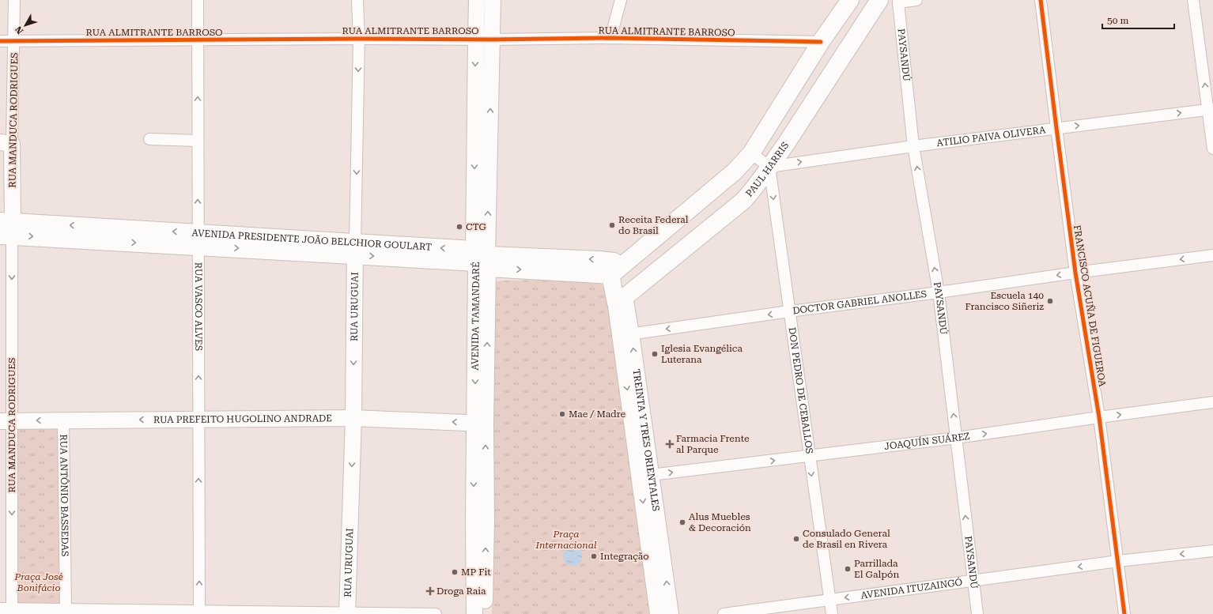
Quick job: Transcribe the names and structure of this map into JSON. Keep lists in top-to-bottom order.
{
  "streets": {
    "highway": ["PAUL HARRIS", "AVENIDA PRESIDENTE JOÃO BELCHIOR GOULART", "TREINTA Y TRES ORIENTALES"],
    "street": [
      "RUA ALMITRANTE BARROSO",
      "PAYSANDÚ",
      "RUA MANDUCA RODRIGUES",
      "ATILIO PAIVA OLIVERA",
      "DOCTOR GABRIEL ANOLLES",
      "FRANCISCO ACUÑA DE FIGUEROA",
      "RUA VASCO ALVES",
      "RUA URUGUAI",
      "AVENIDA TAMANDARÉ",
      "DON PEDRO DE CEBALLOS",
      "RUA PREFEITO HUGOLINO ANDRADE",
      "JOAQUÍN SUÁREZ",
      "RUA ANTÔNIO BASSEDAS",
      "AVENIDA ITUZAINGÓ"
    ]
  },
  "crossings": [
    ["RUA ALMITRANTE BARROSO", "RUA MANDUCA RODRIGUES"],
    ["RUA ALMITRANTE BARROSO", "RUA VASCO ALVES"],
    ["RUA ALMITRANTE BARROSO", "RUA URUGUAI"],
    ["RUA ALMITRANTE BARROSO", "AVENIDA TAMANDARÉ"],
    ["PAYSANDÚ", "ATILIO PAIVA OLIVERA"],
    ["PAYSANDÚ", "DOCTOR GABRIEL ANOLLES"],
    ["PAYSANDÚ", "JOAQUÍN SUÁREZ"],
    ["PAYSANDÚ", "AVENIDA ITUZAINGÓ"],
    ["RUA MANDUCA RODRIGUES", "AVENIDA PRESIDENTE JOÃO BELCHIOR GOULART"],
    ["RUA MANDUCA RODRIGUES", "RUA PREFEITO HUGOLINO ANDRADE"],
    ["ATILIO PAIVA OLIVERA", "PAUL HARRIS"],
    ["ATILIO PAIVA OLIVERA", "FRANCISCO ACUÑA DE FIGUEROA"],
    ["ATILIO PAIVA OLIVERA", "DON PEDRO DE CEBALLOS"],
    ["PAUL HARRIS", "DON PEDRO DE CEBALLOS"],
    ["PAUL HARRIS", "TREINTA Y TRES ORIENTALES"],
    ["AVENIDA PRESIDENTE JOÃO BELCHIOR GOULART", "RUA VASCO ALVES"],
    ["AVENIDA PRESIDENTE JOÃO BELCHIOR GOULART", "RUA URUGUAI"],
    ["AVENIDA PRESIDENTE JOÃO BELCHIOR GOULART", "AVENIDA TAMANDARÉ"],
    ["AVENIDA PRESIDENTE JOÃO BELCHIOR GOULART", "TREINTA Y TRES ORIENTALES"],
    ["DOCTOR GABRIEL ANOLLES", "FRANCISCO ACUÑA DE FIGUEROA"],
    ["DOCTOR GABRIEL ANOLLES", "DON PEDRO DE CEBALLOS"],
    ["DOCTOR GABRIEL ANOLLES", "TREINTA Y TRES ORIENTALES"],
    ["FRANCISCO ACUÑA DE FIGUEROA", "JOAQUÍN SUÁREZ"],
    ["FRANCISCO ACUÑA DE FIGUEROA", "AVENIDA ITUZAINGÓ"],
    ["RUA VASCO ALVES", "RUA PREFEITO HUGOLINO ANDRADE"],
    ["RUA URUGUAI", "RUA PREFEITO HUGOLINO ANDRADE"],
    ["AVENIDA TAMANDARÉ", "RUA PREFEITO HUGOLINO ANDRADE"],
    ["DON PEDRO DE CEBALLOS", "JOAQUÍN SUÁREZ"],
    ["DON PEDRO DE CEBALLOS", "AVENIDA ITUZAINGÓ"],
    ["RUA PREFEITO HUGOLINO ANDRADE", "RUA ANTÔNIO BASSEDAS"],
    ["TREINTA Y TRES ORIENTALES", "JOAQUÍN SUÁREZ"]
  ],
  "one_way": [
    "PAYSANDÚ",
    "RUA MANDUCA RODRIGUES",
    "ATILIO PAIVA OLIVERA",
    "DOCTOR GABRIEL ANOLLES",
    "RUA VASCO ALVES",
    "RUA URUGUAI",
    "DON PEDRO DE CEBALLOS",
    "RUA PREFEITO HUGOLINO ANDRADE",
    "JOAQUÍN SUÁREZ",
    "AVENIDA ITUZAINGÓ"
  ],
  "parks": ["Praça Internacional", "Praça José Bonifácio"],
  "places": {
    "other": [
      "Receita Federal do Brasil",
      "CTG",
      "Escuela 140 Francisco Siñeriz",
      "Iglesia Evangélica Luterana",
      "Mae / Madre",
      "Alus Muebles & Decoración",
      "Consulado General de Brasil en Rivera",
      "Integração",
      "Parrillada El Galpón",
      "MP Fit"
    ],
    "health": ["Farmacia Frente al Parque", "Droga Raia"]
  },
  "scale_bar": "50 m",
  "north": "bottom left"
}
